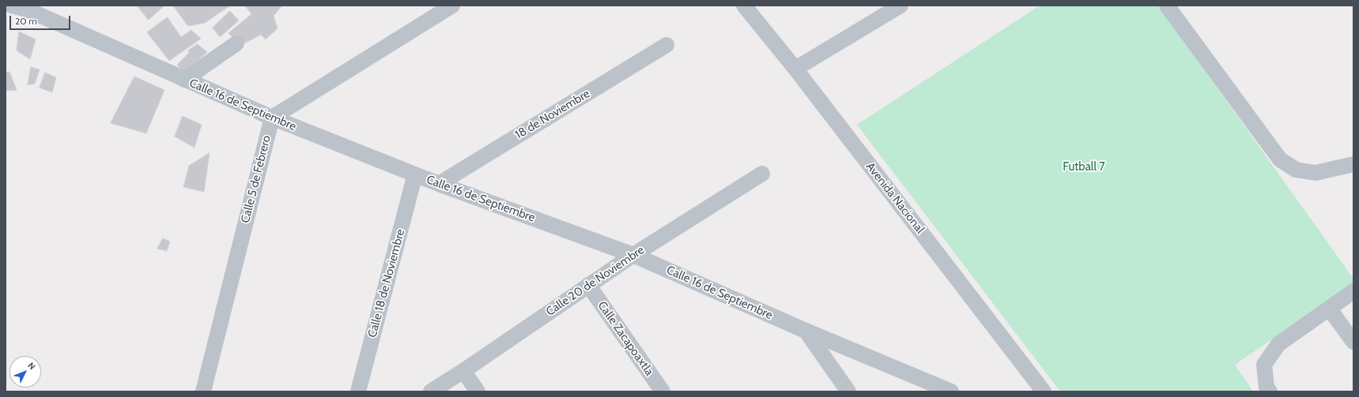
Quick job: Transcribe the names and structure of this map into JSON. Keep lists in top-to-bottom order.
{
  "streets": {
    "street": [
      "Calle 16 de Septiembre",
      "18 de Noviembre",
      "Calle 5 de Febrero",
      "Avenida Nacional",
      "Calle 20 de Noviembre",
      "Calle 18 de Noviembre",
      "Calle Zacapoaxtla"
    ]
  },
  "crossings": [
    ["Calle 16 de Septiembre", "18 de Noviembre"],
    ["Calle 16 de Septiembre", "Calle 5 de Febrero"],
    ["Calle 16 de Septiembre", "Calle 20 de Noviembre"],
    ["Calle 16 de Septiembre", "Calle 18 de Noviembre"],
    ["Calle 20 de Noviembre", "Calle Zacapoaxtla"]
  ],
  "parks": ["Futball 7"],
  "scale_bar": "20 m",
  "north": "top right"
}
